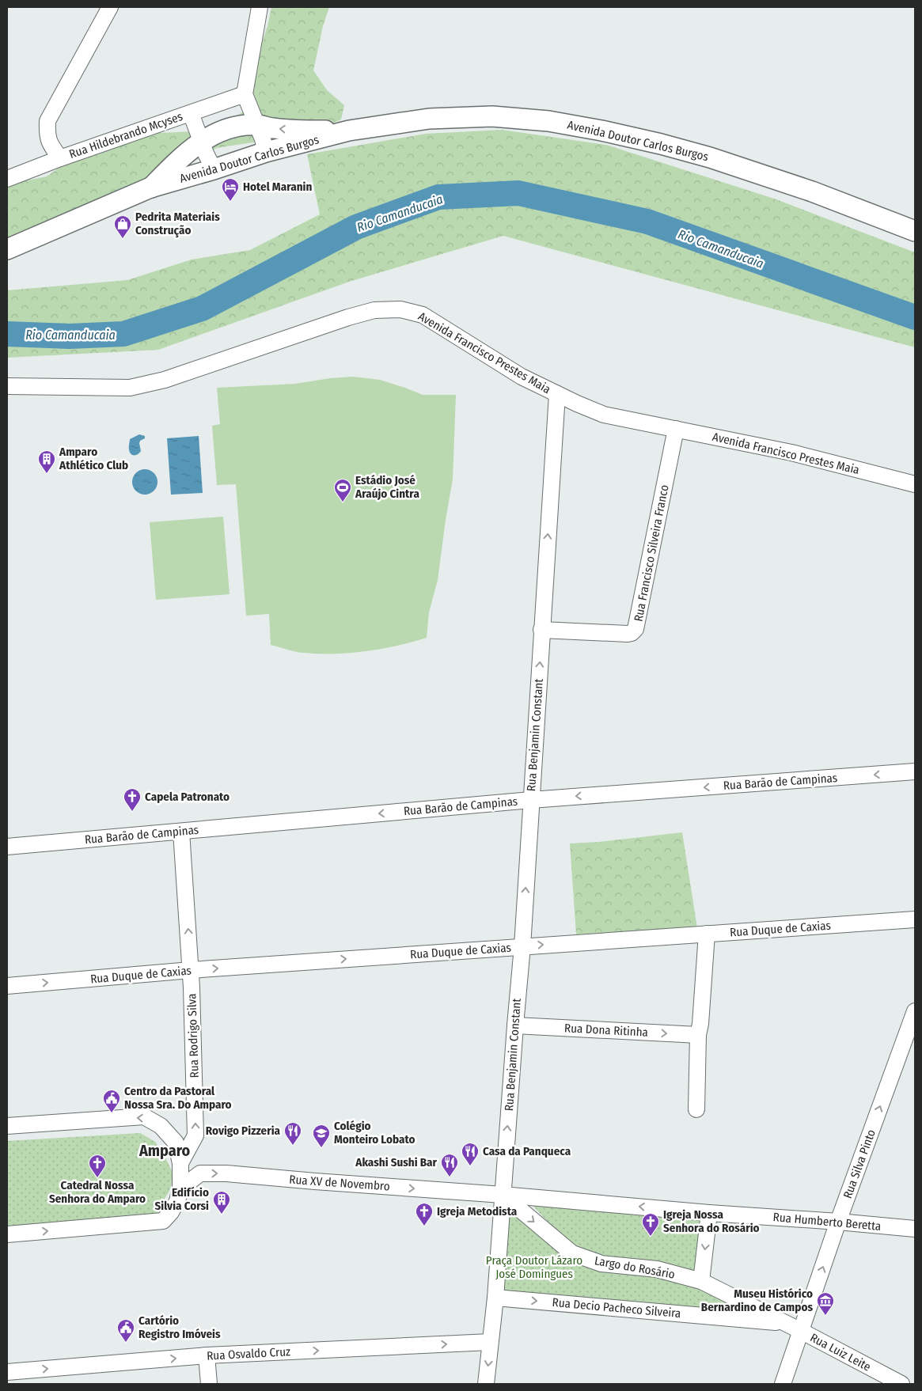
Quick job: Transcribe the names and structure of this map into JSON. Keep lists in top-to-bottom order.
{
  "streets": {
    "main road": ["Avenida Doutor Carlos Burgos"],
    "street": [
      "Rua Hildebrando Mcyses",
      "Avenida Francisco Prestes Maia",
      "Rua Francisco Silveira Franco",
      "Rua Benjamin Constant",
      "Rua Barão de Campinas",
      "Rua Duque de Caxias",
      "Rua Dona Ritinha",
      "Rua Rodrigo Silva",
      "Rua Silva Pinto",
      "Rua XV de Novembro",
      "Rua Humberto Beretta",
      "Largo do Rosário",
      "Rua Decio Pacheco Silveira",
      "Rua Luiz Leite",
      "Rua Osvaldo Cruz"
    ]
  },
  "crossings": [
    ["Avenida Francisco Prestes Maia", "Rua Francisco Silveira Franco"],
    ["Avenida Francisco Prestes Maia", "Rua Benjamin Constant"],
    ["Rua Francisco Silveira Franco", "Rua Benjamin Constant"],
    ["Rua Benjamin Constant", "Rua Barão de Campinas"],
    ["Rua Benjamin Constant", "Rua Duque de Caxias"],
    ["Rua Benjamin Constant", "Rua Dona Ritinha"],
    ["Rua Benjamin Constant", "Rua XV de Novembro"],
    ["Rua Benjamin Constant", "Rua Humberto Beretta"],
    ["Rua Benjamin Constant", "Largo do Rosário"],
    ["Rua Benjamin Constant", "Rua Decio Pacheco Silveira"],
    ["Rua Benjamin Constant", "Rua Osvaldo Cruz"],
    ["Rua Barão de Campinas", "Rua Rodrigo Silva"],
    ["Rua Duque de Caxias", "Rua Rodrigo Silva"],
    ["Rua Rodrigo Silva", "Rua XV de Novembro"],
    ["Rua Silva Pinto", "Rua Humberto Beretta"],
    ["Rua Silva Pinto", "Largo do Rosário"],
    ["Rua Silva Pinto", "Rua Luiz Leite"],
    ["Rua XV de Novembro", "Rua Humberto Beretta"],
    ["Rua XV de Novembro", "Largo do Rosário"],
    ["Rua Humberto Beretta", "Largo do Rosário"],
    ["Largo do Rosário", "Rua Decio Pacheco Silveira"],
    ["Largo do Rosário", "Rua Luiz Leite"]
  ],
  "one_way": [
    "Rua Benjamin Constant",
    "Rua Barão de Campinas",
    "Rua Duque de Caxias",
    "Rua Dona Ritinha",
    "Rua Rodrigo Silva",
    "Rua Silva Pinto",
    "Rua XV de Novembro",
    "Rua Humberto Beretta",
    "Largo do Rosário",
    "Rua Decio Pacheco Silveira"
  ],
  "districts": ["Amparo"],
  "water": ["Rio Camanducaia"],
  "parks": ["Praça Doutor Lázaro José Domingues"],
  "places": {
    "hotel": ["Hotel Maranin"],
    "shop": ["Pedrita Materiais Construção"],
    "building": ["Amparo Athlético Club", "Edifício Silvia Corsi"],
    "sports": ["Estádio José Araújo Cintra"],
    "church": [
      "Capela Patronato",
      "Catedral Nossa Senhora do Amparo",
      "Igreja Metodista",
      "Igreja Nossa Senhora do Rosário"
    ],
    "public building": ["Centro da Pastoral Nossa Sra. Do Amparo", "Cartório Registro Imóveis"],
    "restaurant": ["Rovigo Pizzeria", "Casa da Panqueca", "Akashi Sushi Bar"],
    "school or university": ["Colégio Monteiro Lobato"],
    "museum": ["Museu Histórico Bernardino de Campos"]
  }
}
